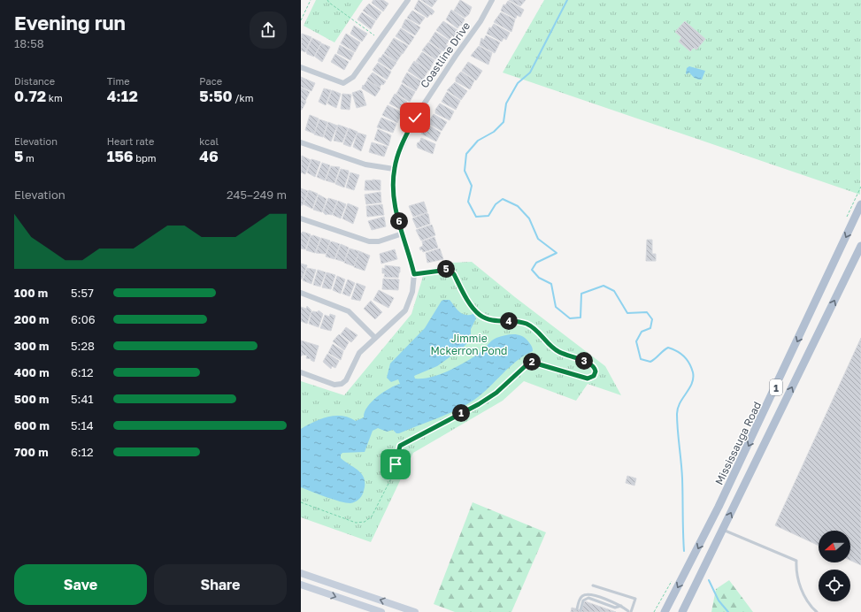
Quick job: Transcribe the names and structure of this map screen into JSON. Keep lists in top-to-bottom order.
{
  "streets": {
    "main road": ["1", "Mississauga Road"],
    "street": ["Coastline Drive"]
  },
  "parks": ["Jimmie Mckerron Pond"],
  "north": "left",
  "page": {
    "heading": ["Evening run", "18:58"],
    "stats": [
      ["Distance", "0.72 km"],
      ["Time", "4:12"],
      ["Pace", "5:50 /km"],
      ["Elevation", "5 m"],
      ["Heart rate", "156 bpm"],
      ["kcal", "46"]
    ],
    "chart": ["Elevation", "245–249 m"],
    "pins": [
      "6",
      "5",
      "4",
      "3",
      "2",
      "1"
    ],
    "list": [
      {
        "name": "100 m",
        "note": "5:57"
      },
      {
        "name": "200 m",
        "note": "6:06"
      },
      {
        "name": "300 m",
        "note": "5:28"
      },
      {
        "name": "400 m",
        "note": "6:12"
      },
      {
        "name": "500 m",
        "note": "5:41"
      },
      {
        "name": "600 m",
        "note": "5:14"
      },
      {
        "name": "700 m",
        "note": "6:12"
      }
    ],
    "buttons": ["Save", "Share"]
  }
}
